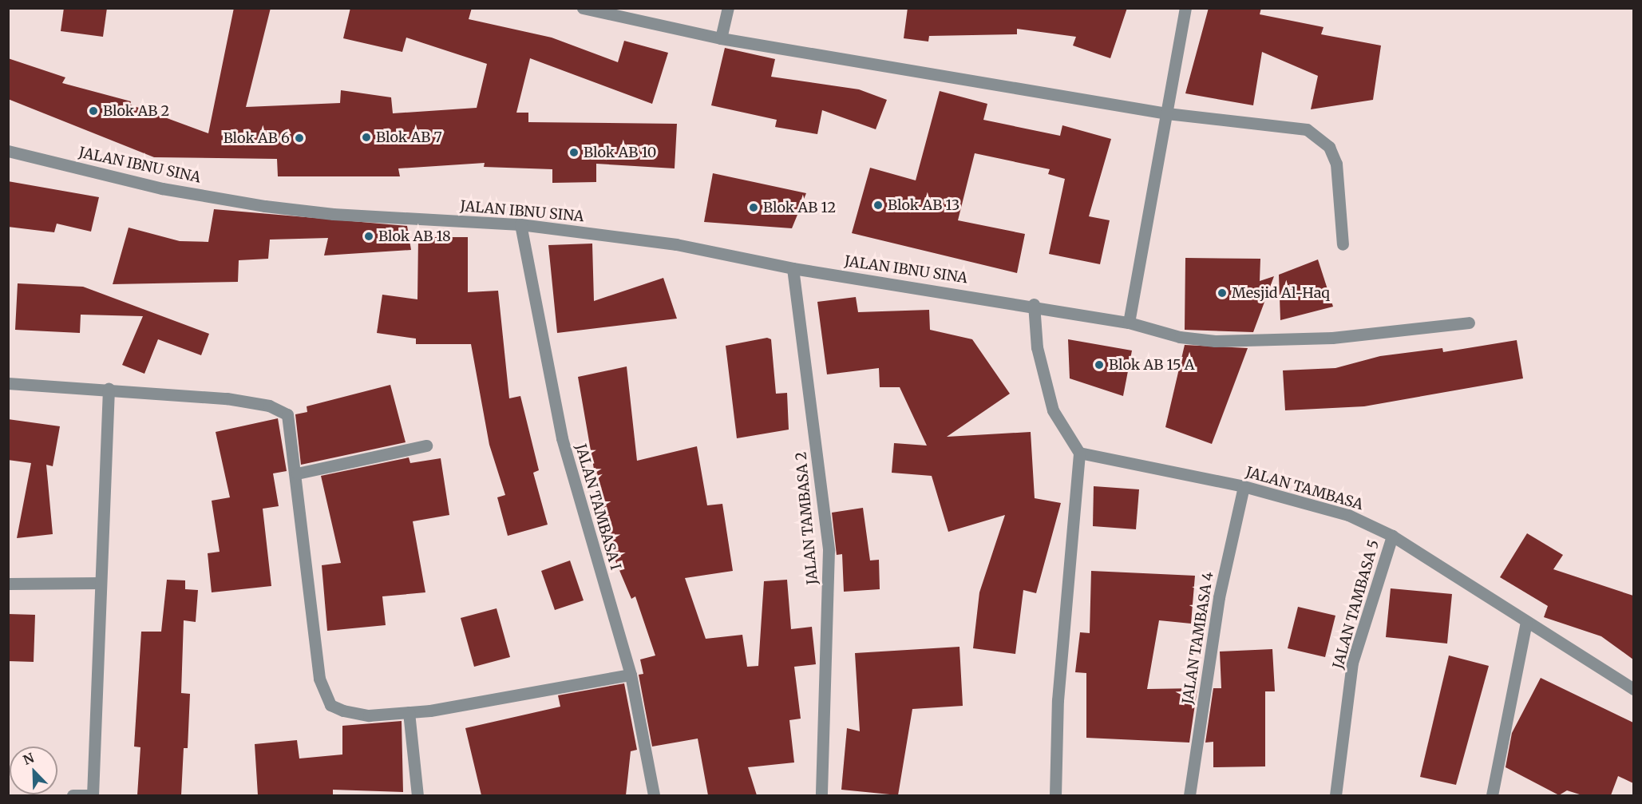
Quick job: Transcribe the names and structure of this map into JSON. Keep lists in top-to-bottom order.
{
  "streets": {
    "street": [
      "JALAN IBNU SINA",
      "JALAN TAMBASA",
      "JALAN TAMBASA I",
      "JALAN TAMBASA 2",
      "JALAN TAMBASA 5",
      "JALAN TAMBASA 4"
    ]
  },
  "crossings": [
    ["JALAN IBNU SINA", "JALAN TAMBASA I"],
    ["JALAN IBNU SINA", "JALAN TAMBASA 2"],
    ["JALAN TAMBASA", "JALAN TAMBASA 5"],
    ["JALAN TAMBASA", "JALAN TAMBASA 4"]
  ],
  "places": [
    "Blok AB 2",
    "Blok AB 7",
    "Blok AB 6",
    "Blok AB 10",
    "Blok AB 13",
    "Blok AB 12",
    "Blok AB 18",
    "Mesjid Al-Haq",
    "Blok AB 15 A"
  ],
  "north": "top left"
}
